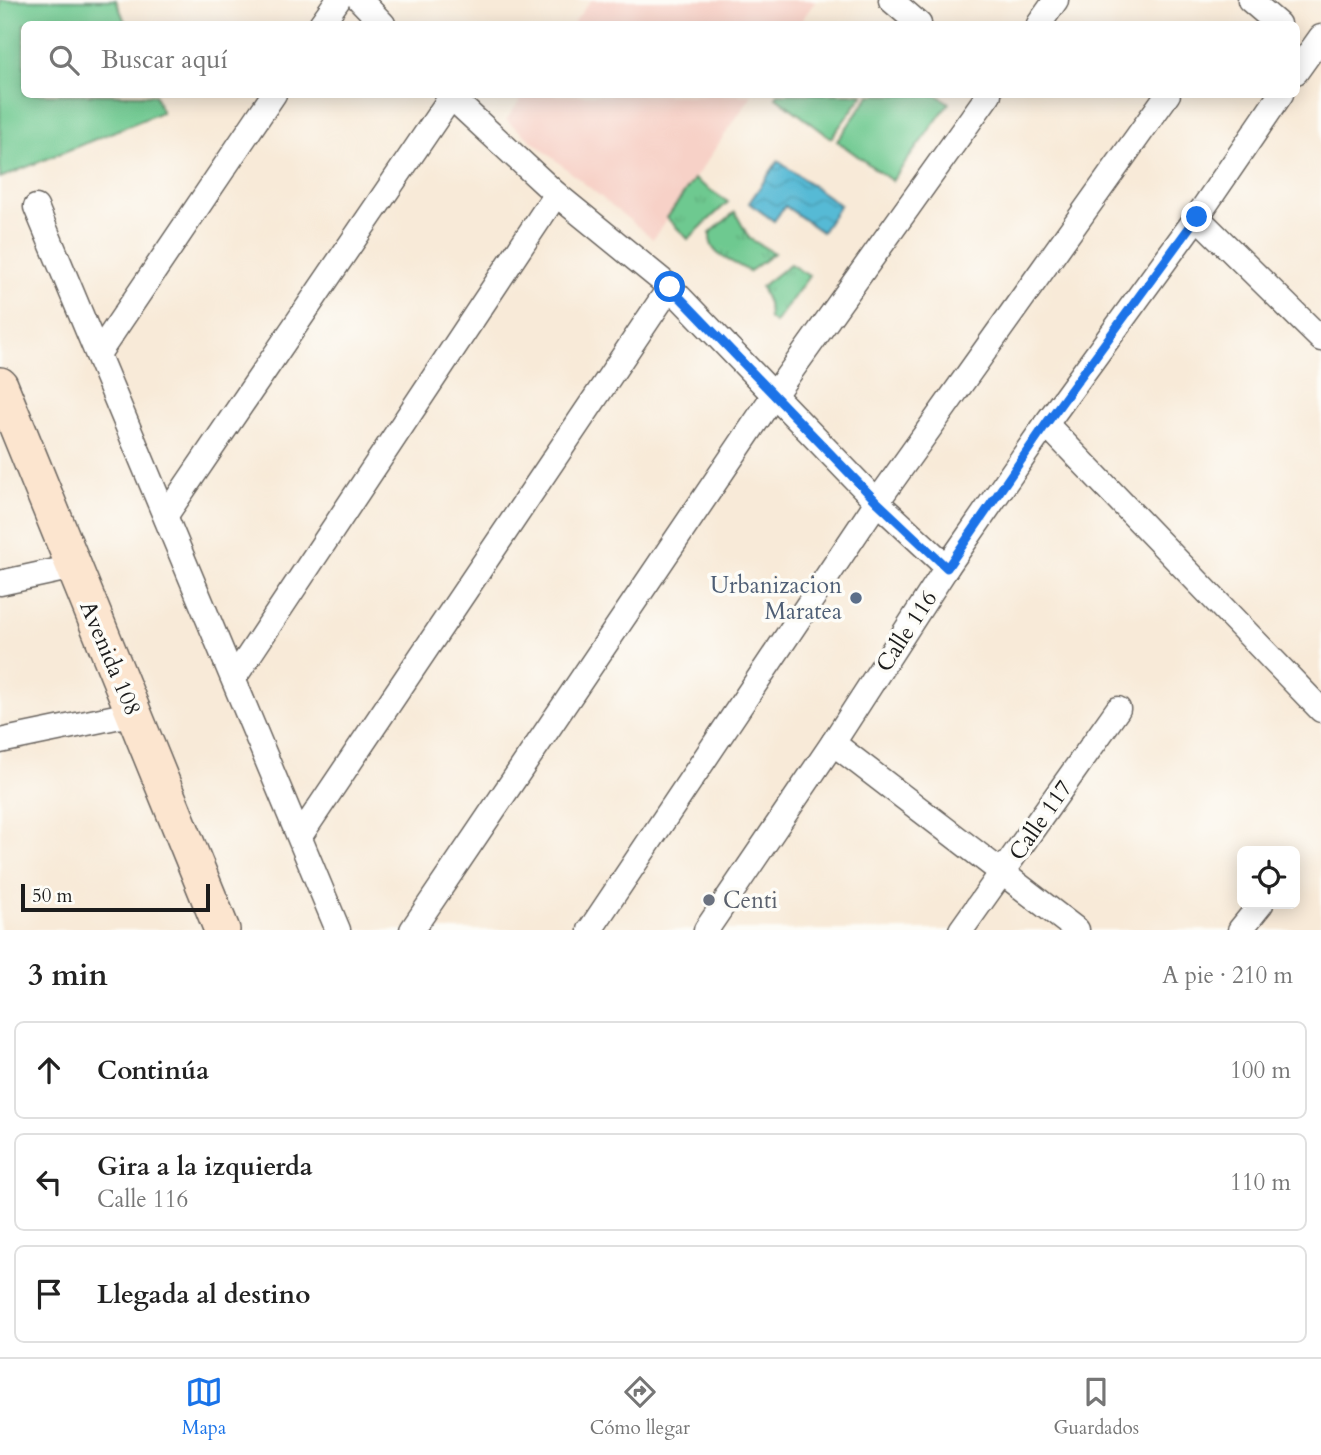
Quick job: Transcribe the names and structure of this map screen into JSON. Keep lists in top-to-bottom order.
{
  "streets": {
    "street": ["Calle 116", "Avenida 108", "Calle 117"]
  },
  "places": ["Urbanizacion Maratea", "Centi"],
  "scale_bar": "50 m",
  "page": {
    "search": "Buscar aquí",
    "scale": "50 m",
    "heading": ["3 min", "A pie · 210 m"],
    "list": [
      ["Continúa", "100 m"],
      ["Gira a la izquierda", "Calle 116", "110 m"],
      "Llegada al destino"
    ],
    "nav": ["Mapa", "Cómo llegar", "Guardados"]
  }
}
